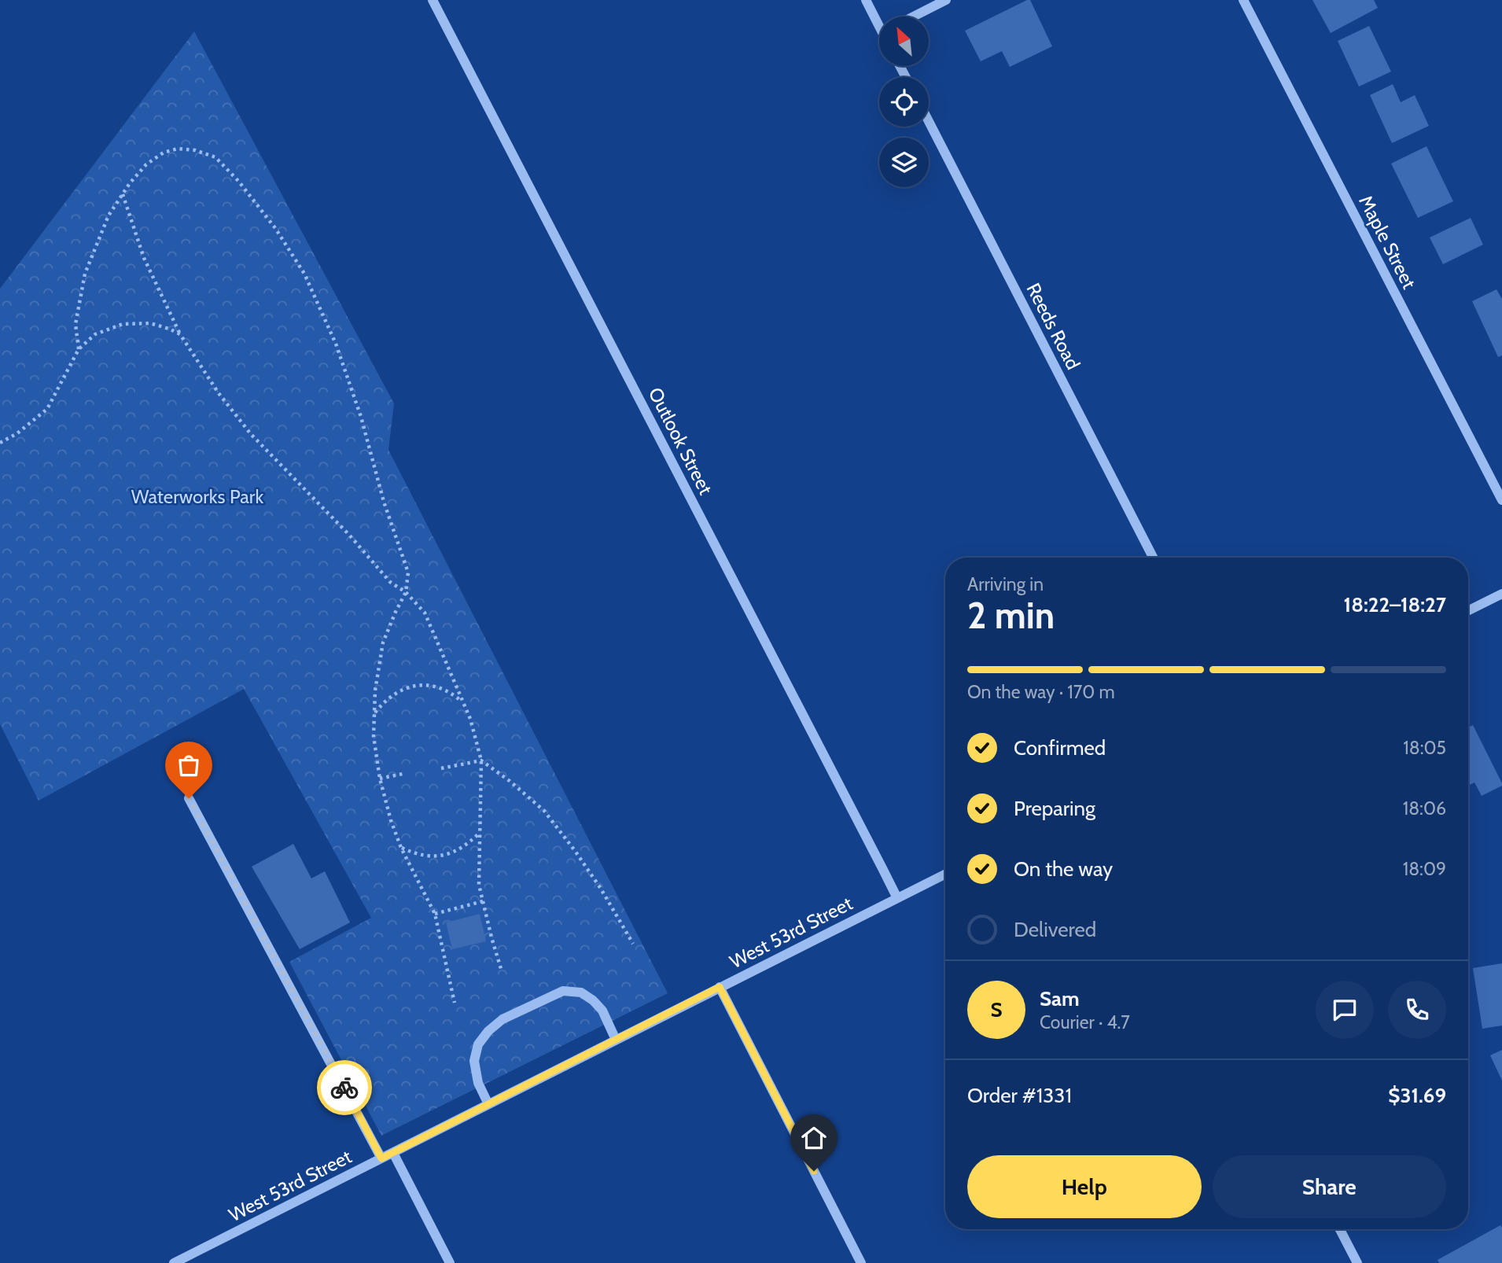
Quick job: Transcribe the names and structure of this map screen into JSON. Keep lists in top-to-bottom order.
{
  "streets": {
    "street": [
      "Maple Street",
      "Reeds Road",
      "Outlook Street",
      "West 53rd Street"
    ]
  },
  "crossings": [
    ["Outlook Street", "West 53rd Street"]
  ],
  "parks": ["Waterworks Park"],
  "north": "top left",
  "page": {
    "heading": ["2 min", "Arriving in", "18:22–18:27"],
    "panel": [
      "Sam",
      "Courier · 4.7",
      "Order #1331",
      "$31.69"
    ],
    "bar": "On the way · 170 m",
    "list": [
      ["Confirmed", "18:05"],
      ["Preparing", "18:06"],
      ["On the way", "18:09"],
      "Delivered"
    ],
    "round": "S",
    "buttons": ["Help", "Share"]
  }
}
